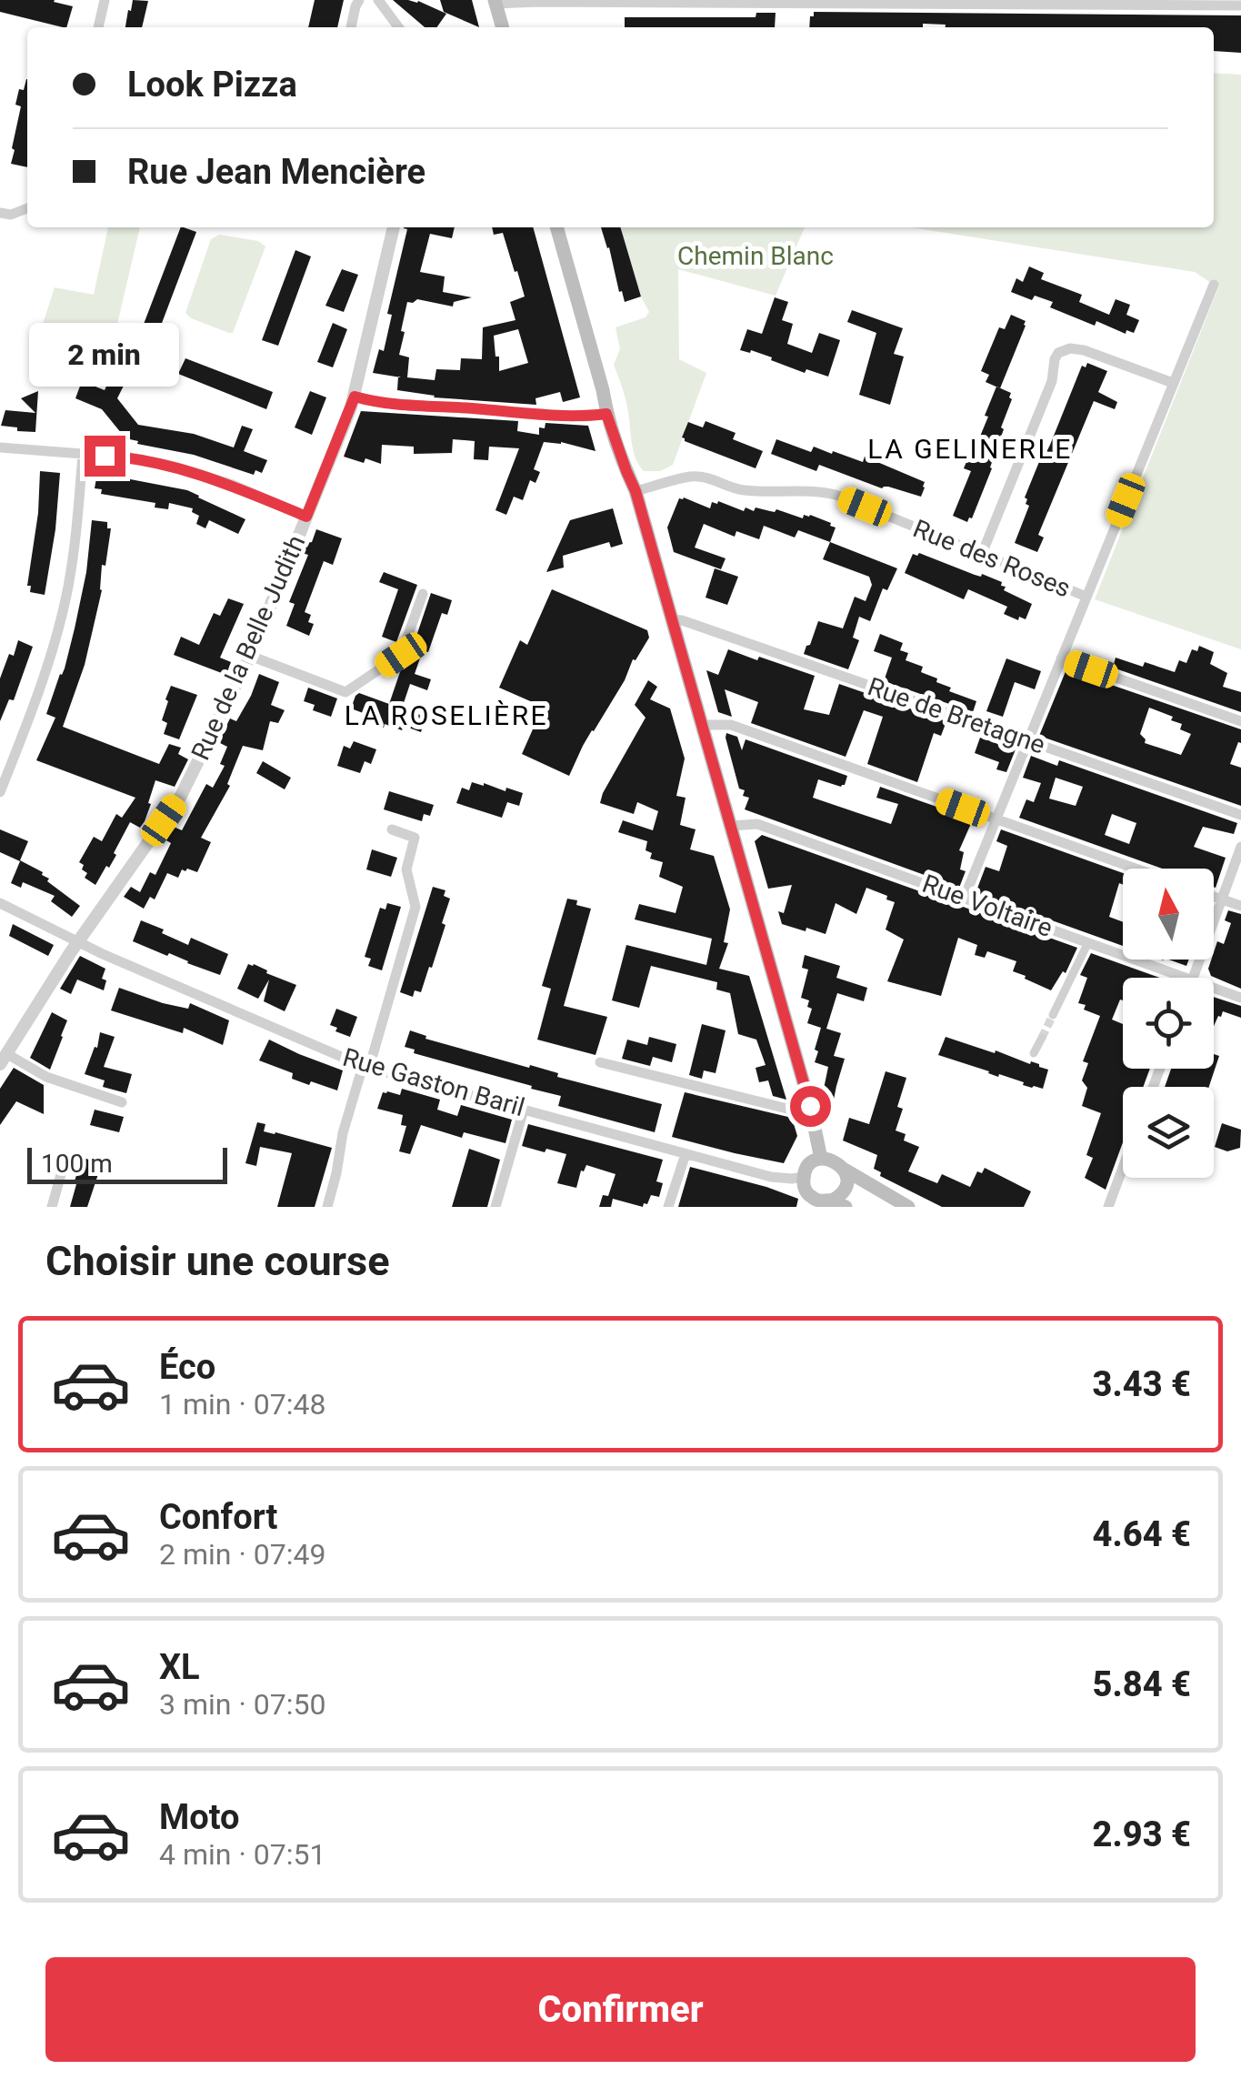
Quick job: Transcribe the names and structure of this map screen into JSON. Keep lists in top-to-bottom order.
{
  "streets": {
    "street": [
      "Rue des Roses",
      "Rue de la Belle Judith",
      "Rue de Bretagne",
      "Rue Voltaire",
      "Rue Gaston Baril"
    ]
  },
  "crossings": [
    ["Rue de la Belle Judith", "Rue Gaston Baril"]
  ],
  "districts": ["LA GELINERLE", "LA ROSELIÈRE"],
  "parks": ["Chemin Blanc"],
  "scale_bar": "100 m",
  "north": "top",
  "page": {
    "banner": ["Look Pizza", "Rue Jean Mencière"],
    "bubble": "2 min",
    "scale": "100 m",
    "heading": "Choisir une course",
    "list": [
      {
        "name": "Éco",
        "note": "1 min · 07:48",
        "value": "3.43 €"
      },
      {
        "name": "Confort",
        "note": "2 min · 07:49",
        "value": "4.64 €"
      },
      {
        "name": "XL",
        "note": "3 min · 07:50",
        "value": "5.84 €"
      },
      {
        "name": "Moto",
        "note": "4 min · 07:51",
        "value": "2.93 €"
      }
    ],
    "buttons": "Confirmer"
  }
}
